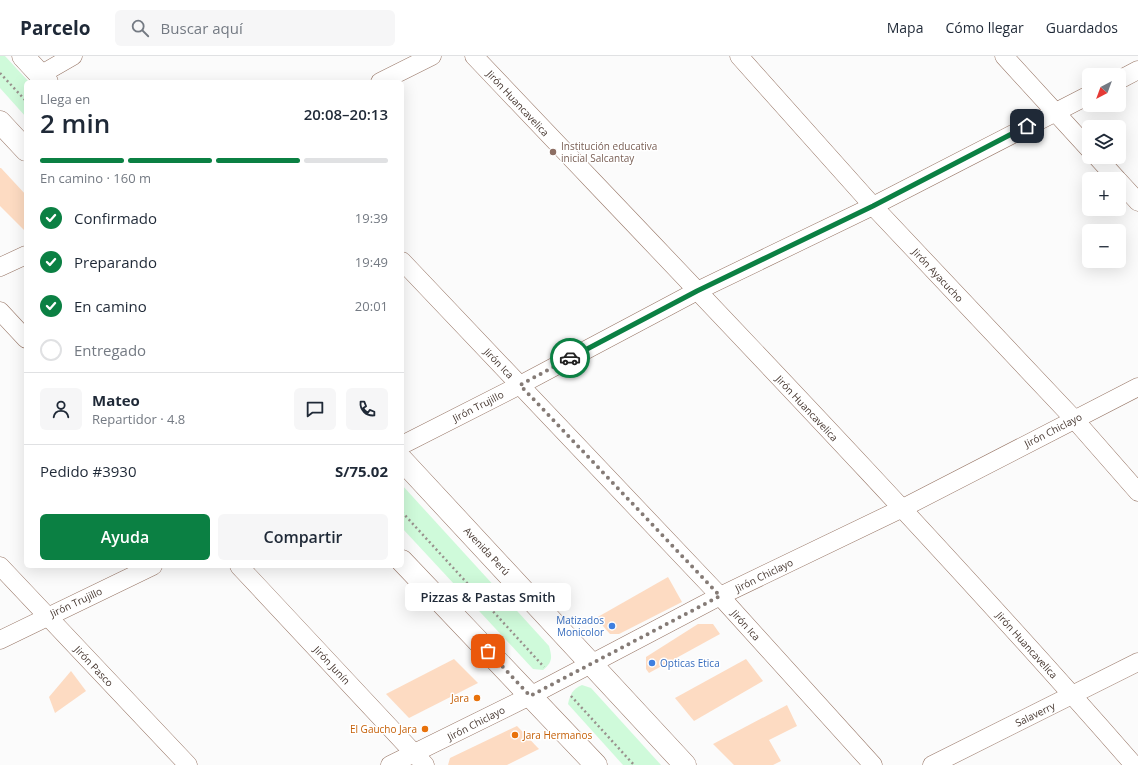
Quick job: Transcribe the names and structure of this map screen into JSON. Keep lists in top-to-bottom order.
{
  "streets": {
    "main road": ["Avenida Perú"],
    "street": [
      "Jirón Huancavelica",
      "Jirón Ayacucho",
      "Jirón Ica",
      "Jirón Trujillo",
      "Jirón Chiclayo",
      "Jirón Junín",
      "Jirón Pasco",
      "Salaverry"
    ]
  },
  "crossings": [
    ["Jirón Huancavelica", "Jirón Trujillo"],
    ["Jirón Huancavelica", "Jirón Chiclayo"],
    ["Jirón Huancavelica", "Salaverry"],
    ["Jirón Ayacucho", "Jirón Trujillo"],
    ["Jirón Ayacucho", "Jirón Chiclayo"],
    ["Jirón Ica", "Jirón Trujillo"],
    ["Jirón Ica", "Jirón Chiclayo"],
    ["Jirón Trujillo", "Jirón Pasco"],
    ["Jirón Chiclayo", "Avenida Perú"],
    ["Jirón Chiclayo", "Jirón Junín"]
  ],
  "places": [
    "Institución educativa inicial Salcantay",
    "Matizados Monicolor",
    "Pizzas & Pastas Smith",
    "Opticas Etica",
    "Jara",
    "El Gaucho Jara",
    "Jara Hermanos"
  ],
  "north": "bottom left",
  "page": {
    "header": "Parcelo",
    "search": "Buscar aquí",
    "nav": ["Mapa", "Cómo llegar", "Guardados"],
    "map_buttons": ["+", "−"],
    "heading": ["2 min", "Llega en", "20:08–20:13"],
    "panel": [
      "Mateo",
      "Repartidor · 4.8",
      "Pedido #3930",
      "S/75.02"
    ],
    "bar": "En camino · 160 m",
    "list": [
      ["Confirmado", "19:39"],
      ["Preparando", "19:49"],
      ["En camino", "20:01"],
      "Entregado"
    ],
    "buttons": ["Ayuda", "Compartir"],
    "bubble": "Pizzas & Pastas Smith"
  }
}
